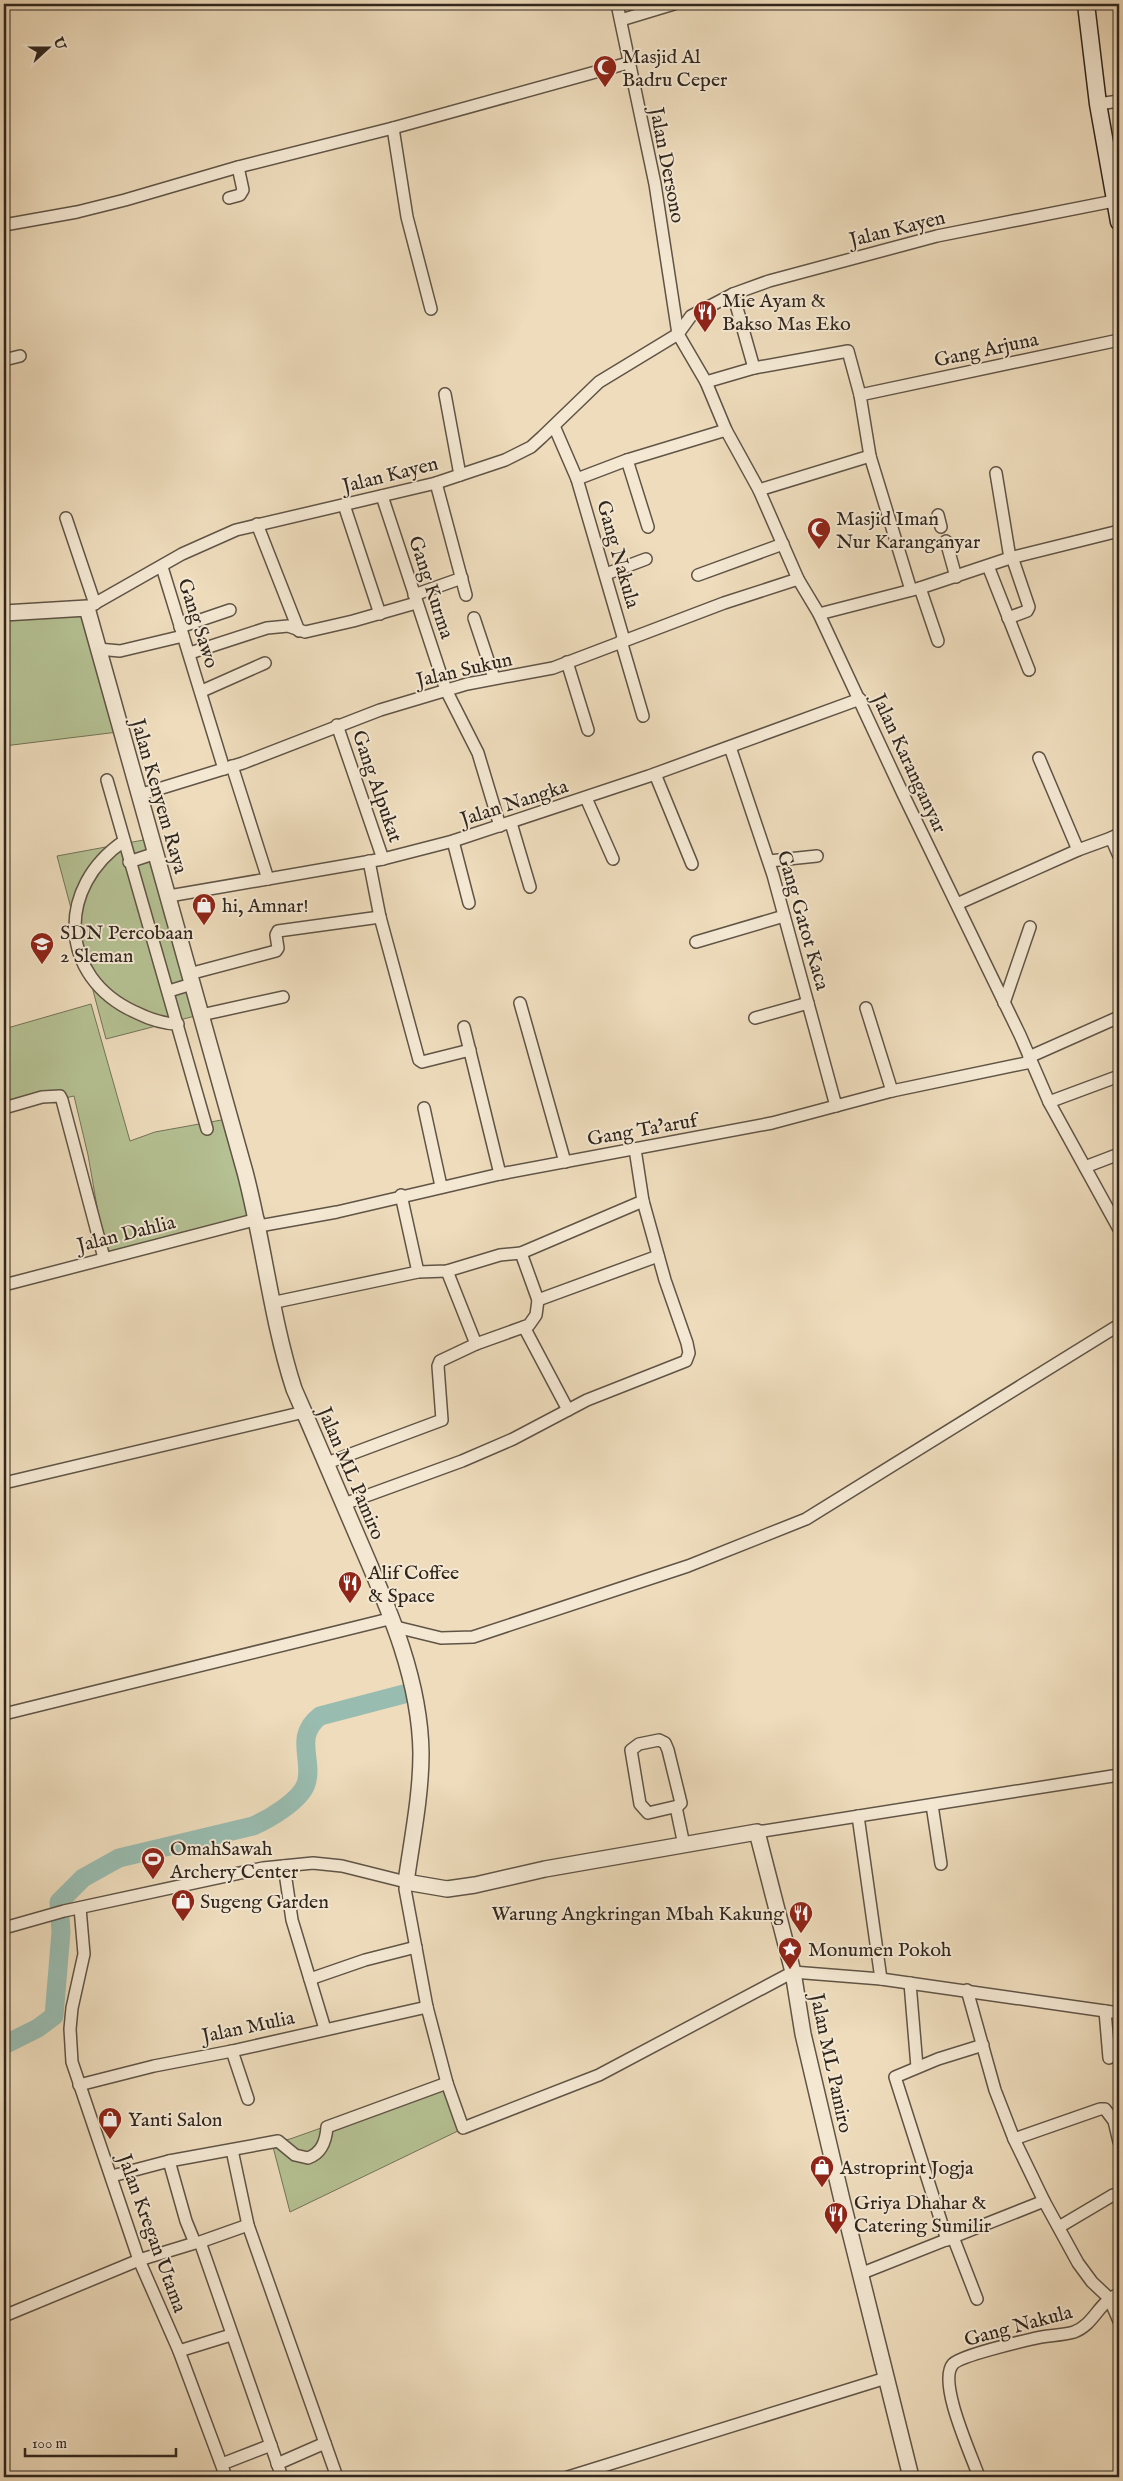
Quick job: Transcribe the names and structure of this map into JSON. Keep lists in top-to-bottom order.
{
  "streets": {
    "street": [
      "Jalan Dersono",
      "Jalan Kayen",
      "Gang Arjuna",
      "Gang Nakula",
      "Gang Kurma",
      "Gang Sawo",
      "Jalan Sukun",
      "Jalan Karanganyar",
      "Gang Alpukat",
      "Jalan Kenyem Raya",
      "Jalan Nangka",
      "Gang Gatot Kaca",
      "Gang Ta'aruf",
      "Jalan Dahlia",
      "Jalan ML Pamiro",
      "Jalan Mulia",
      "Jalan Kregan Utama"
    ]
  },
  "crossings": [
    ["Jalan Dersono", "Jalan Kayen"],
    ["Jalan Dersono", "Jalan Karanganyar"],
    ["Jalan Kayen", "Gang Nakula"],
    ["Jalan Kayen", "Gang Kurma"],
    ["Jalan Kayen", "Gang Sawo"],
    ["Jalan Kayen", "Jalan Karanganyar"],
    ["Jalan Kayen", "Jalan Kenyem Raya"],
    ["Gang Nakula", "Jalan Sukun"],
    ["Gang Nakula", "Jalan Karanganyar"],
    ["Gang Kurma", "Jalan Sukun"],
    ["Gang Kurma", "Jalan Nangka"],
    ["Gang Sawo", "Jalan Sukun"],
    ["Gang Sawo", "Jalan Nangka"],
    ["Jalan Sukun", "Jalan Karanganyar"],
    ["Jalan Sukun", "Gang Alpukat"],
    ["Jalan Sukun", "Jalan Kenyem Raya"],
    ["Jalan Karanganyar", "Jalan Nangka"],
    ["Jalan Karanganyar", "Gang Ta'aruf"],
    ["Gang Alpukat", "Jalan Nangka"],
    ["Jalan Kenyem Raya", "Jalan Nangka"],
    ["Jalan Kenyem Raya", "Gang Ta'aruf"],
    ["Jalan Kenyem Raya", "Jalan Dahlia"],
    ["Jalan Kenyem Raya", "Jalan ML Pamiro"],
    ["Jalan Nangka", "Gang Gatot Kaca"],
    ["Gang Gatot Kaca", "Gang Ta'aruf"],
    ["Gang Ta'aruf", "Jalan Dahlia"],
    ["Gang Ta'aruf", "Jalan ML Pamiro"],
    ["Jalan Dahlia", "Jalan ML Pamiro"],
    ["Jalan Mulia", "Jalan Kregan Utama"]
  ],
  "places": {
    "mosque": ["Masjid Al Badru Ceper", "Masjid Iman Nur Karanganyar"],
    "restaurant": [
      "Mie Ayam & Bakso Mas Eko",
      "Alif Coffee & Space",
      "Warung Angkringan Mbah Kakung",
      "Griya Dhahar & Catering Sumilir"
    ],
    "shop": [
      "hi, Amnar!",
      "Sugeng Garden",
      "Yanti Salon",
      "Astroprint Jogja"
    ],
    "school or university": ["SDN Percobaan 2 Sleman"],
    "sports": ["OmahSawah Archery Center"],
    "place": ["Monumen Pokoh"]
  },
  "scale_bar": "100 m",
  "north": "right"
}
